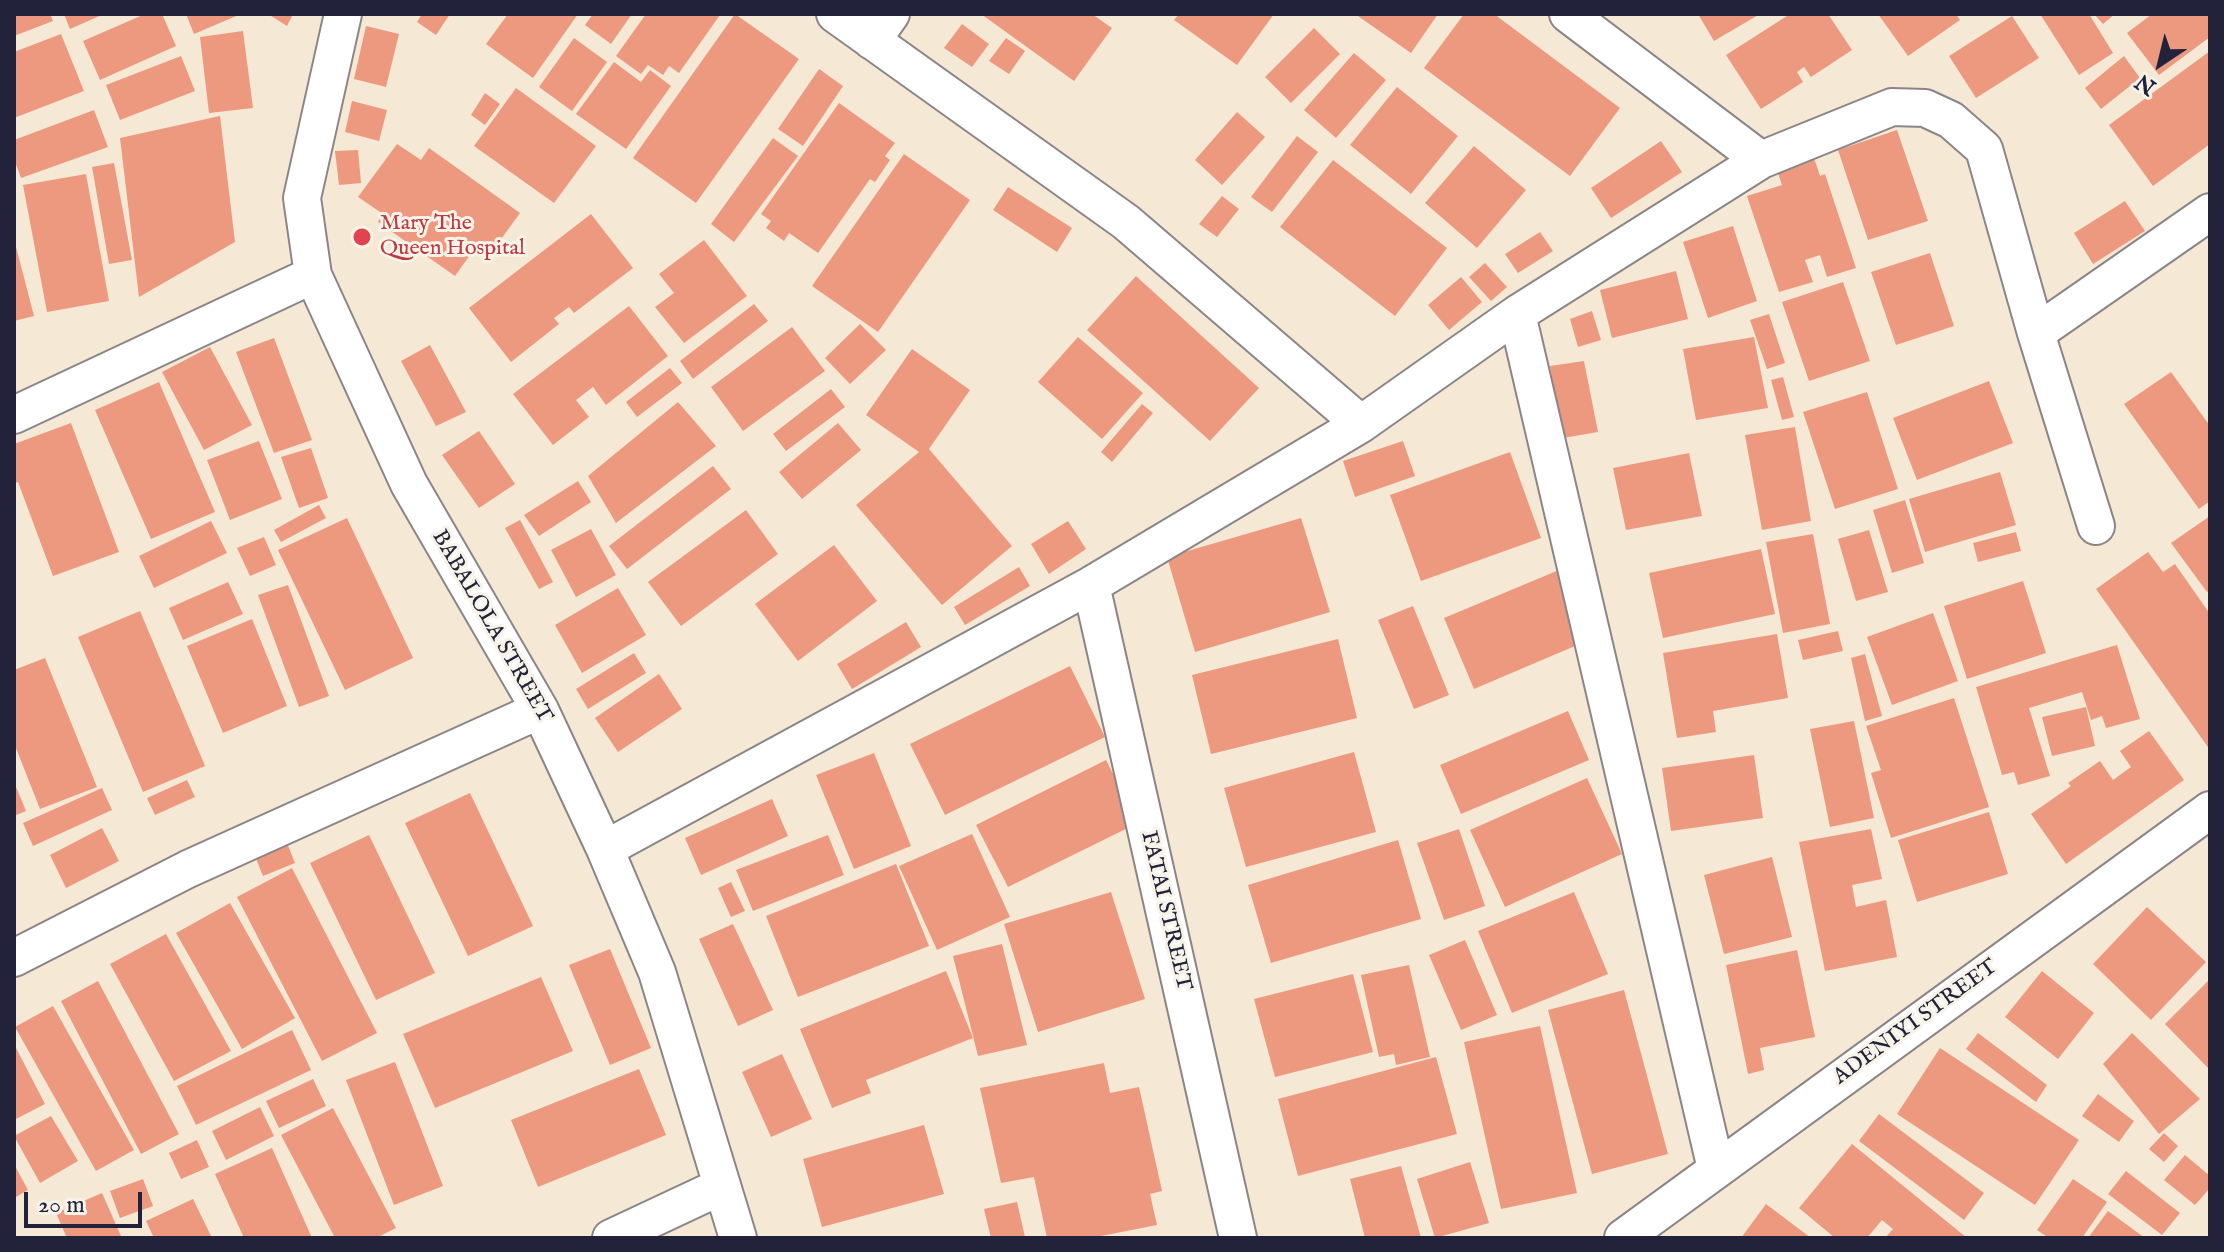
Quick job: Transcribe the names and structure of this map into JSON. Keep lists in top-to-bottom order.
{
  "streets": {
    "street": ["BABALOLA STREET", "FATAI STREET", "ADENIYI STREET"]
  },
  "places": ["Mary The Queen Hospital"],
  "scale_bar": "20 m",
  "north": "bottom left"
}
